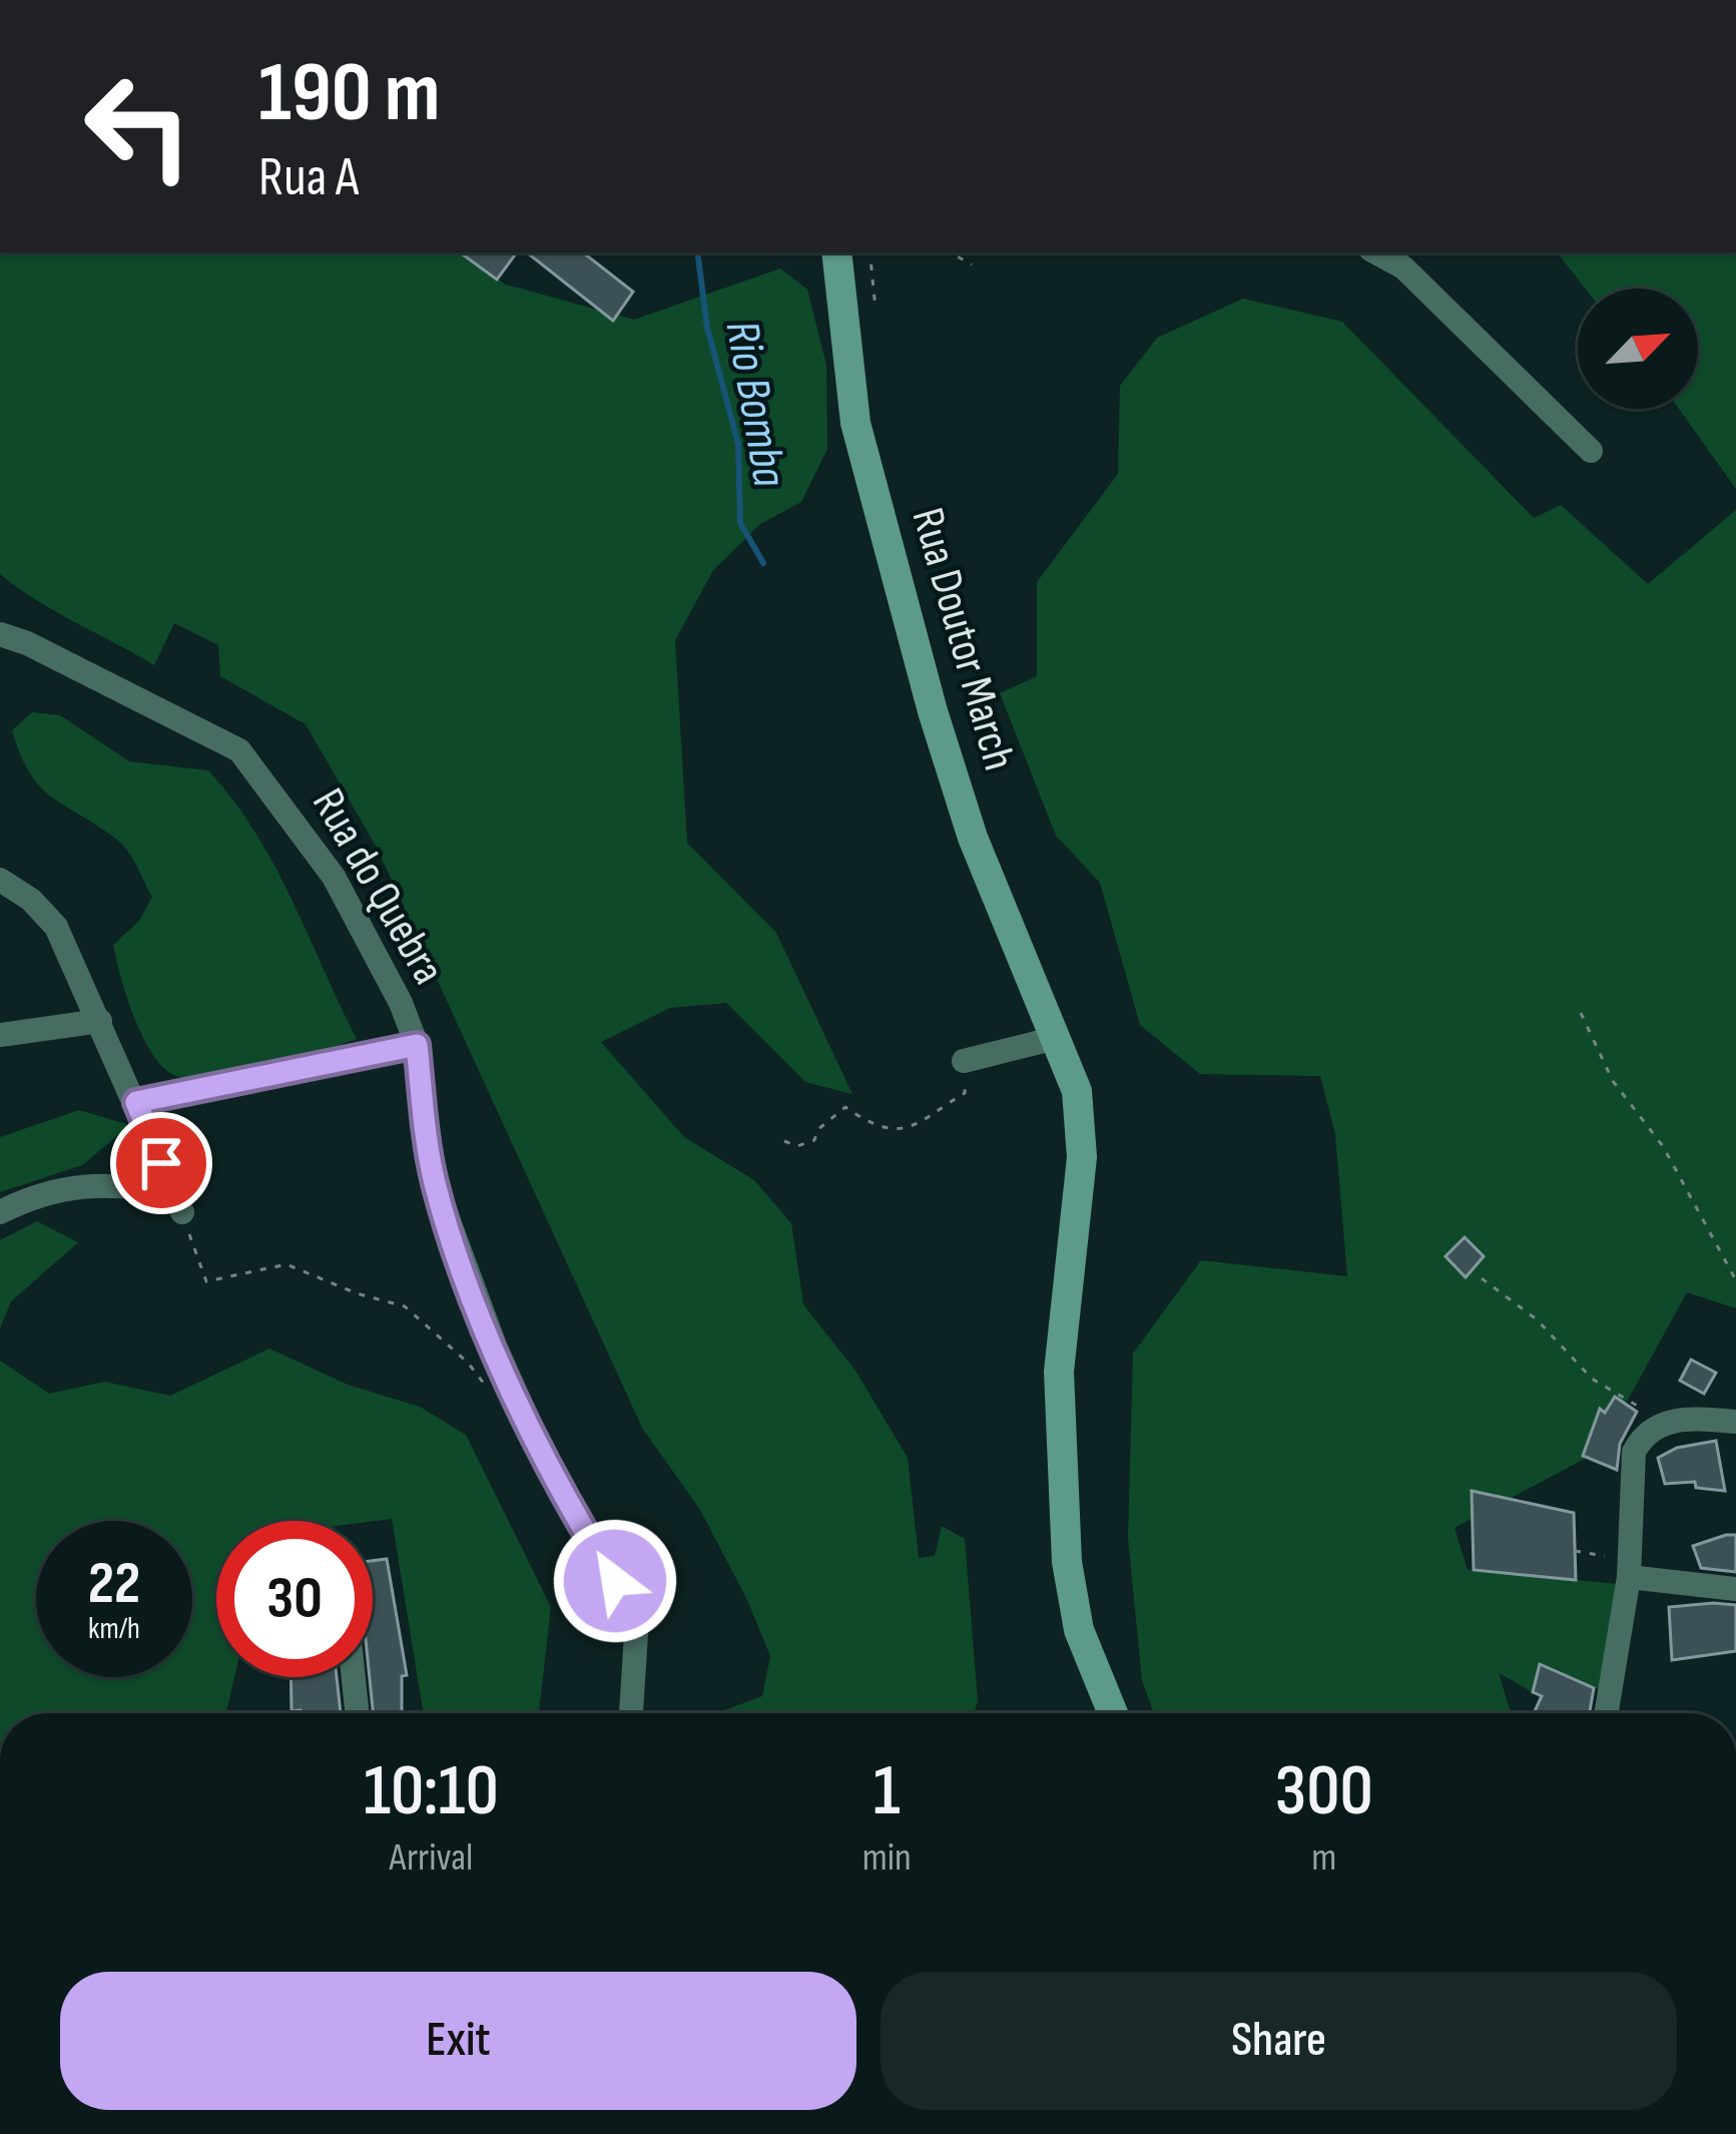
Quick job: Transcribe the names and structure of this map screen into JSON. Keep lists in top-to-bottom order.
{
  "streets": {
    "main road": ["Rua Doutor March"],
    "street": ["Rua do Quebra"]
  },
  "water": ["Rio Bomba"],
  "north": "top right",
  "page": {
    "turn": ["190 m", "Rua A"],
    "speed": "22 km/h",
    "limit": "30",
    "eta": [
      "10:10",
      "Arrival",
      "1",
      "min",
      "300",
      "m"
    ],
    "buttons": ["Exit", "Share"]
  }
}
